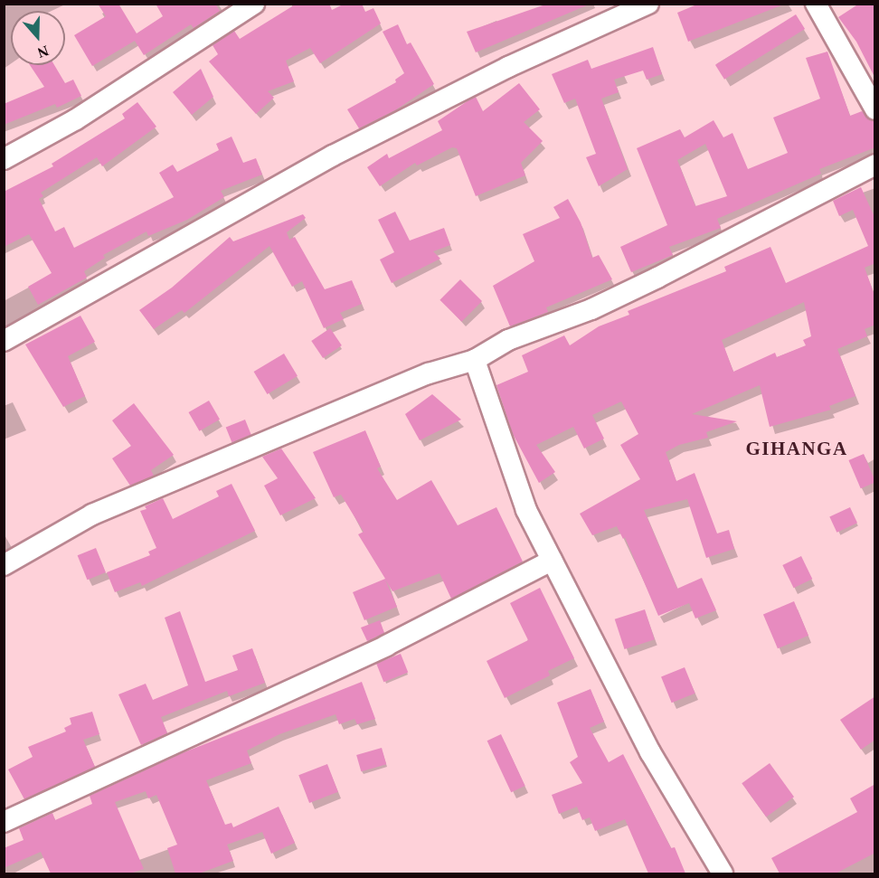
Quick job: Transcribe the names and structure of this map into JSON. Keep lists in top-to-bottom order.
{
  "districts": ["GIHANGA"],
  "north": "bottom"
}
